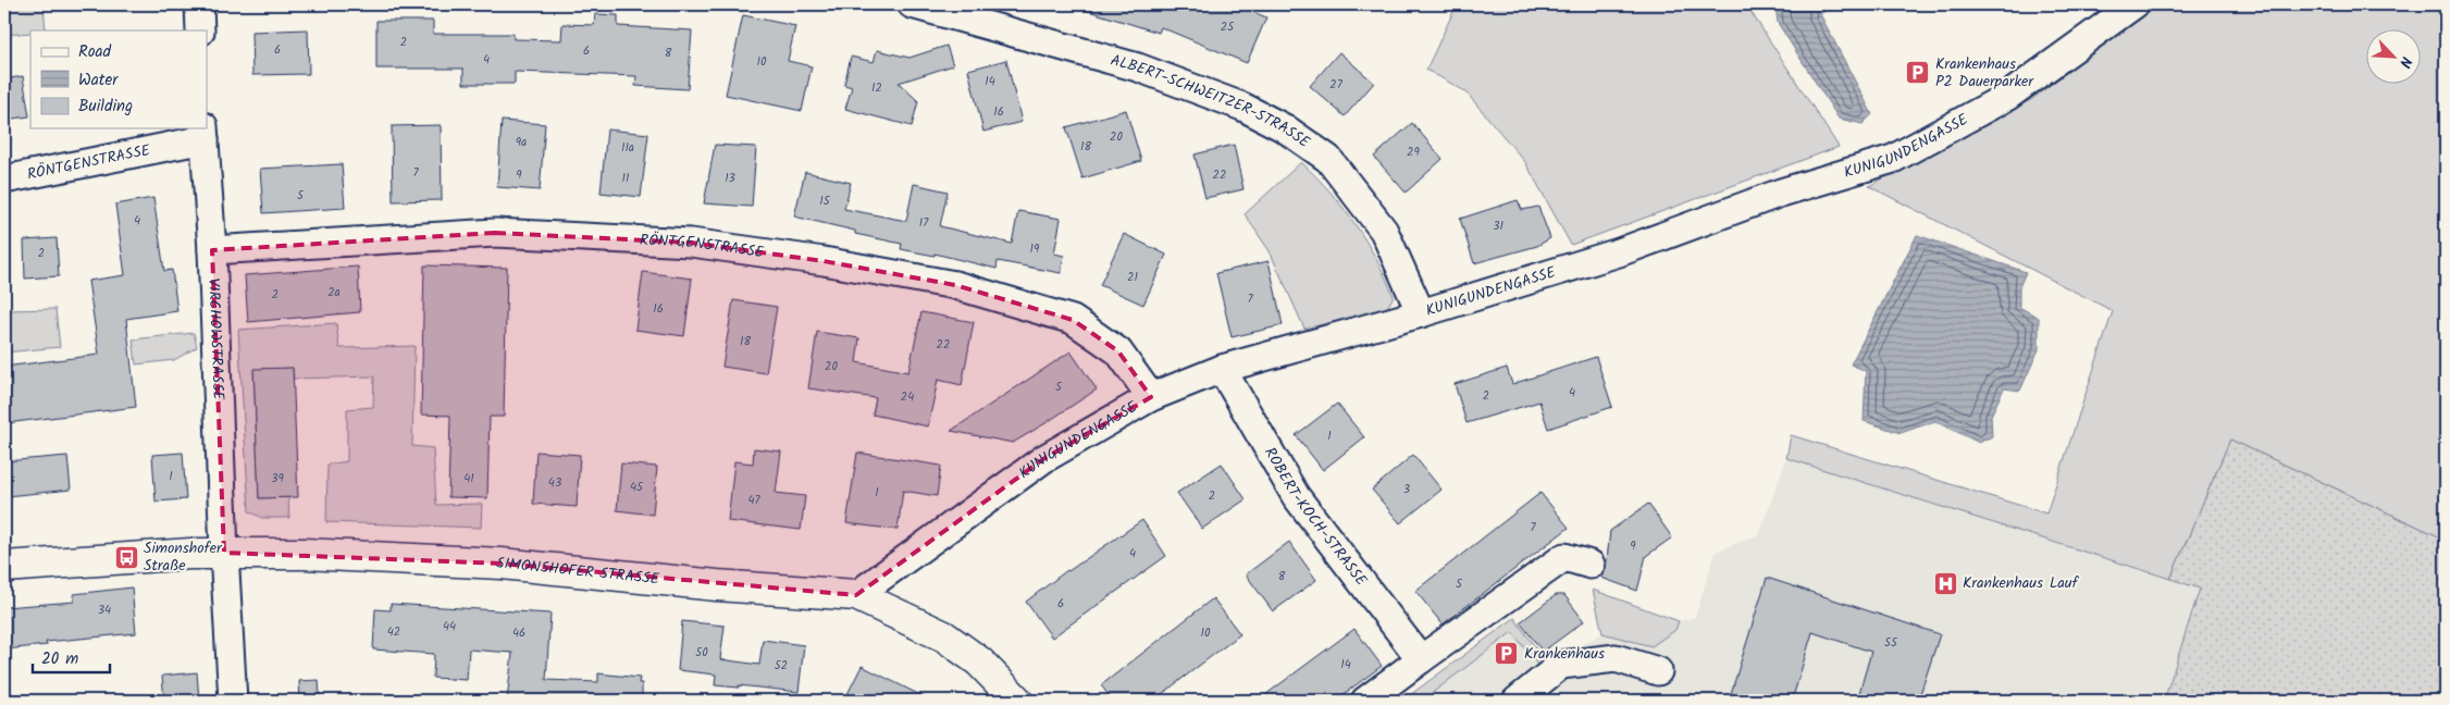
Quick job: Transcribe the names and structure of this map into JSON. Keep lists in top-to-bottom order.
{
  "streets": {
    "street": [
      "ALBERT-SCHWEITZER-STRASSE",
      "KUNIGUNDENGASSE",
      "RÖNTGENSTRASSE",
      "VIRCHOWSTRASSE",
      "ROBERT-KOCH-STRASSE",
      "SIMONSHOFER STRASSE"
    ]
  },
  "crossings": [
    ["ALBERT-SCHWEITZER-STRASSE", "KUNIGUNDENGASSE"],
    ["KUNIGUNDENGASSE", "RÖNTGENSTRASSE"],
    ["KUNIGUNDENGASSE", "ROBERT-KOCH-STRASSE"],
    ["KUNIGUNDENGASSE", "SIMONSHOFER STRASSE"],
    ["RÖNTGENSTRASSE", "VIRCHOWSTRASSE"],
    ["VIRCHOWSTRASSE", "SIMONSHOFER STRASSE"]
  ],
  "places": {
    "parking": ["Krankenhaus P2 Dauerparker", "Krankenhaus"],
    "bus stop": ["Simonshofer Straße"],
    "hospital": ["Krankenhaus Lauf"]
  },
  "house_numbers": [
    "25",
    "2",
    "6",
    "6",
    "8",
    "4",
    "10",
    "14",
    "27",
    "12",
    "16",
    "20",
    "9a",
    "18",
    "11a",
    "29",
    "7",
    "9",
    "22",
    "11",
    "13",
    "5",
    "15",
    "4",
    "17",
    "31",
    "19",
    "2",
    "21",
    "2a",
    "2",
    "7",
    "16",
    "18",
    "22",
    "20",
    "5",
    "4",
    "2",
    "24",
    "1",
    "1",
    "39",
    "41",
    "43",
    "45",
    "3",
    "1",
    "2",
    "47",
    "7",
    "9",
    "4",
    "8",
    "5",
    "6",
    "34",
    "44",
    "42",
    "46",
    "10",
    "55",
    "50",
    "14",
    "52"
  ],
  "legend": ["Road", "Water", "Building"],
  "scale_bar": "20 m",
  "north": "bottom right"
}
